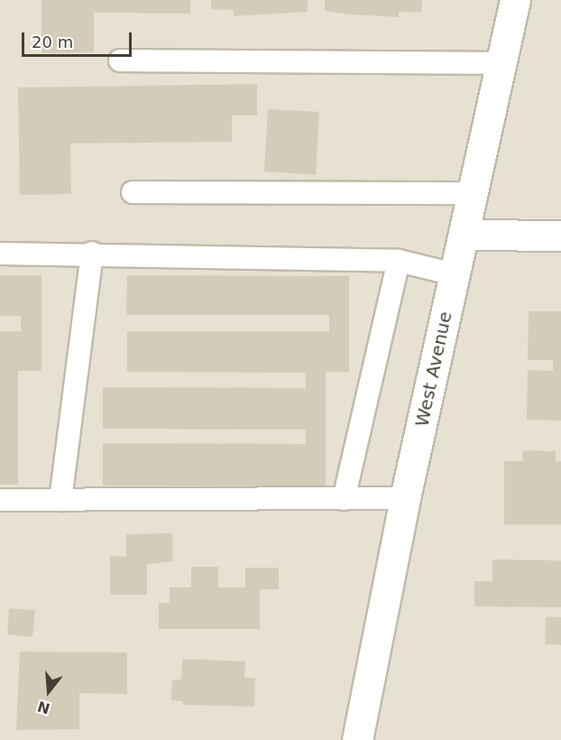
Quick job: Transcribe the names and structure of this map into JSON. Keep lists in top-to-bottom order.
{
  "streets": {
    "street": ["West Avenue"]
  },
  "scale_bar": "20 m",
  "north": "bottom"
}
